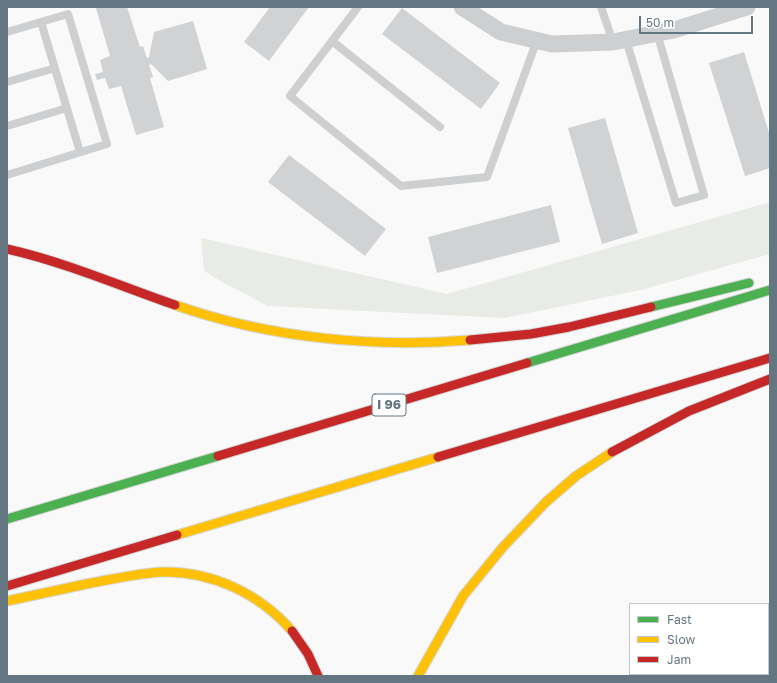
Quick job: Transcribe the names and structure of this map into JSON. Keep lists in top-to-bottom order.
{
  "streets": {
    "highway": ["I 96"]
  },
  "legend": ["Fast", "Slow", "Jam"],
  "scale_bar": "50 m"
}
